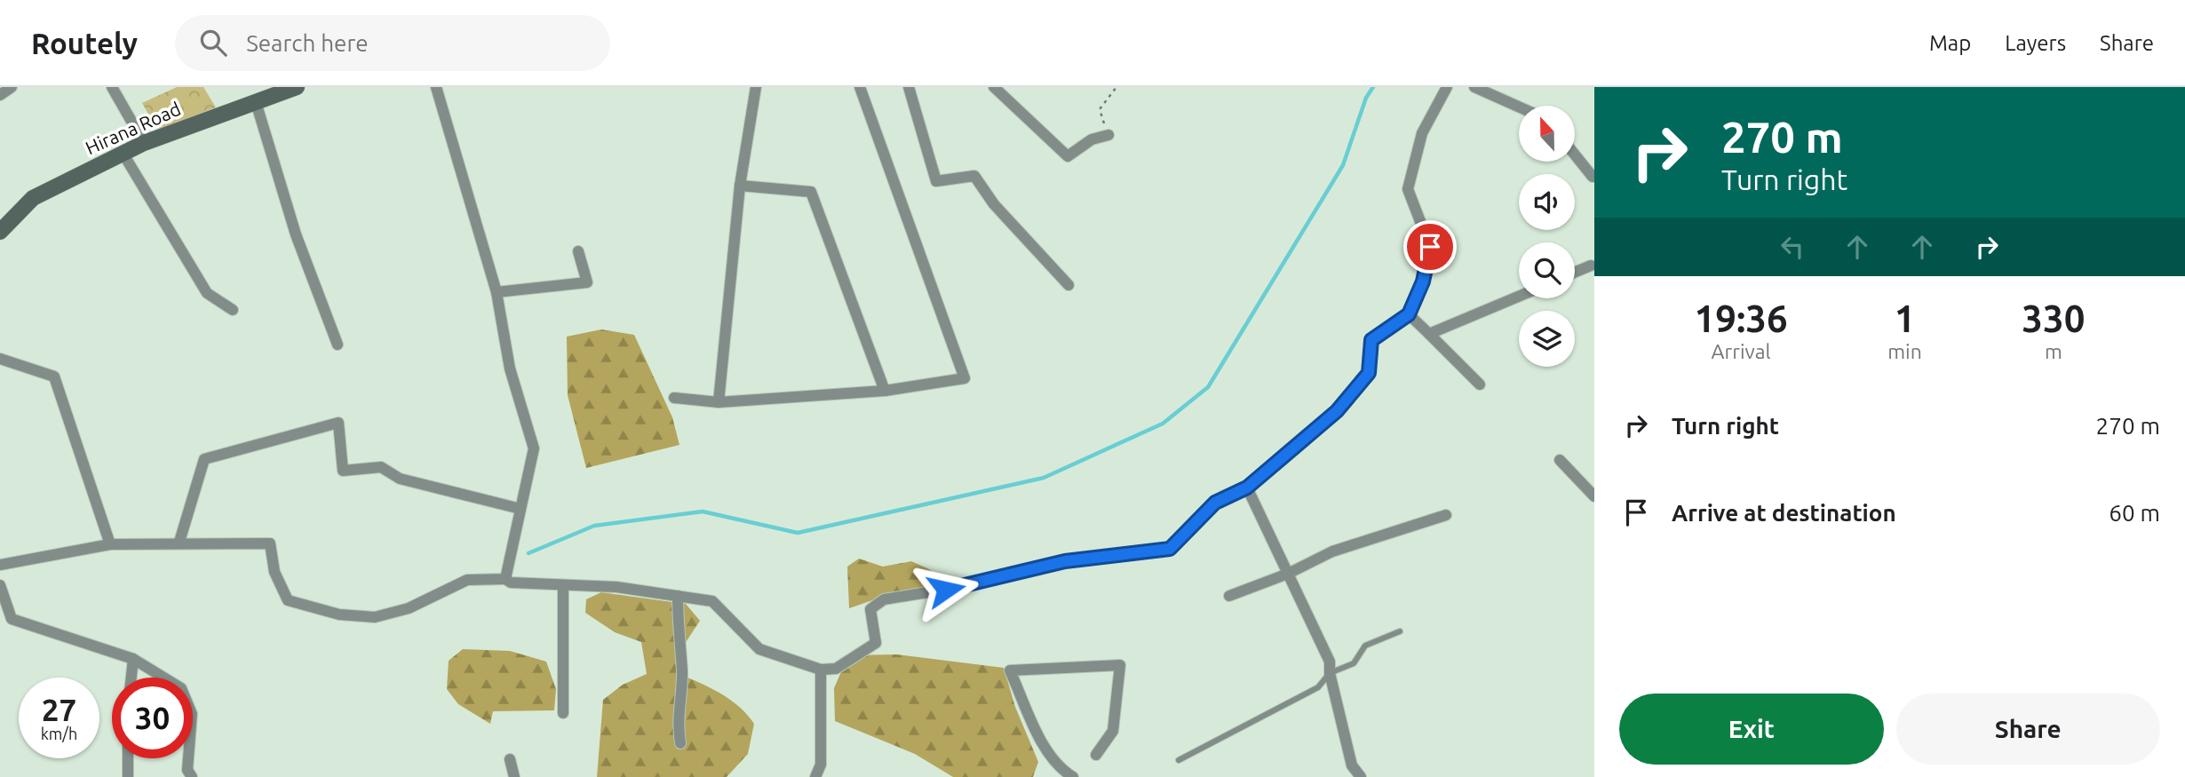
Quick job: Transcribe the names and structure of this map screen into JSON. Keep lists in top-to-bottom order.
{
  "streets": {
    "street": ["Hirana Road"]
  },
  "north": "top",
  "page": {
    "header": "Routely",
    "search": "Search here",
    "nav": ["Map", "Layers", "Share"],
    "turn": ["270 m", "Turn right"],
    "eta": [
      "19:36",
      "Arrival",
      "1",
      "min",
      "330",
      "m"
    ],
    "list": [
      {
        "name": "Turn right",
        "value": "270 m"
      },
      {
        "name": "Arrive at destination",
        "value": "60 m"
      }
    ],
    "speed": "27 km/h",
    "limit": "30",
    "buttons": ["Exit", "Share"]
  }
}
